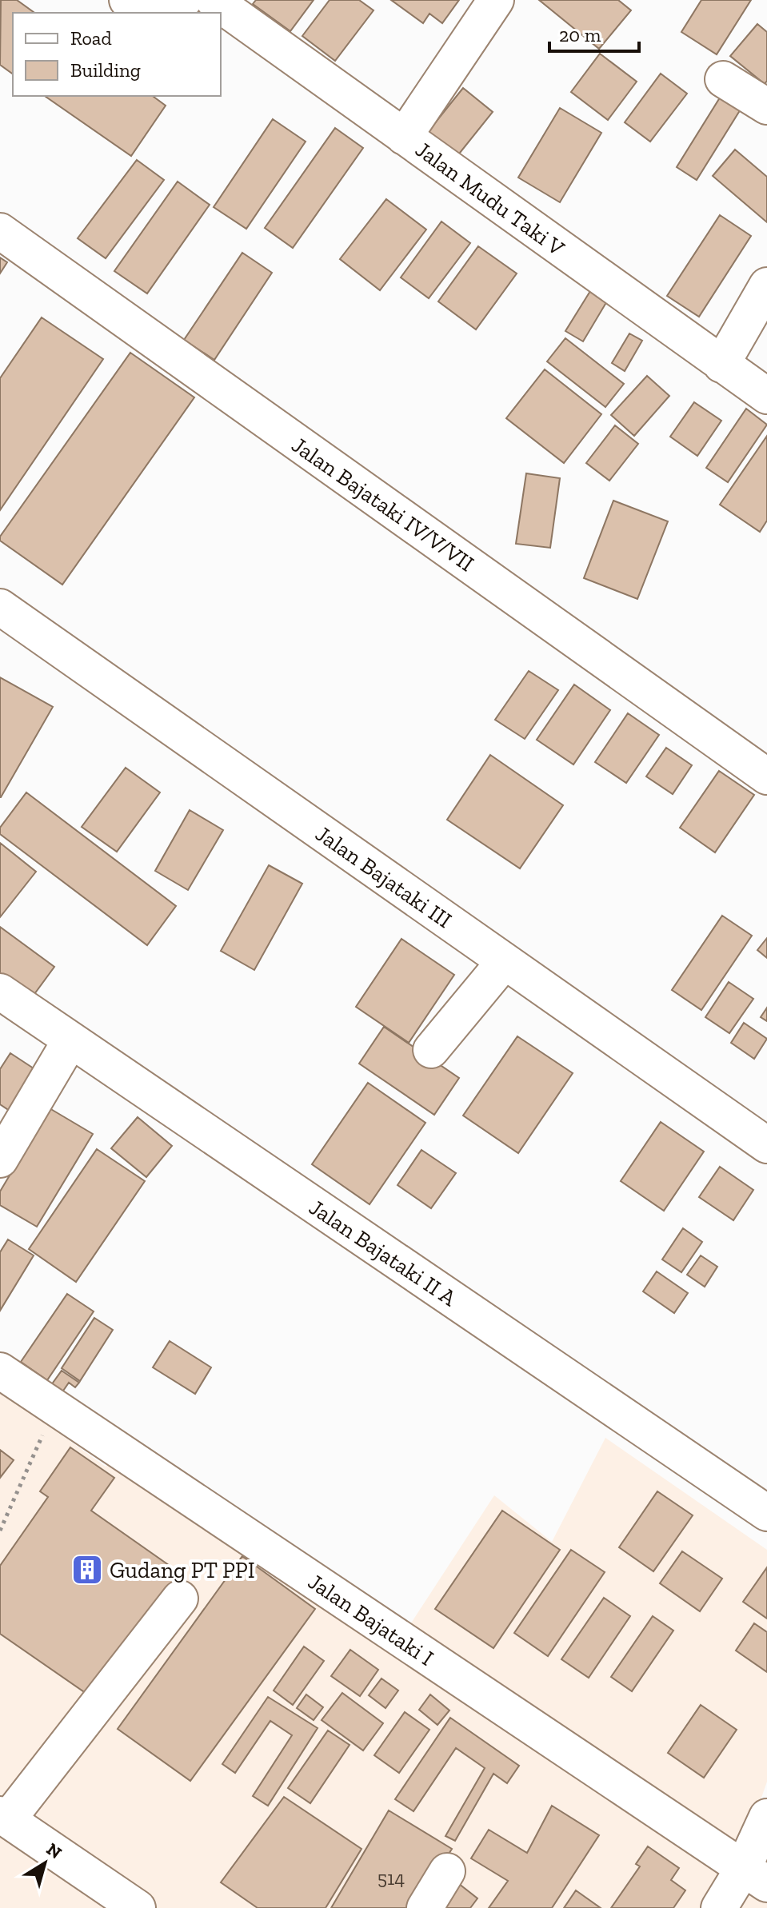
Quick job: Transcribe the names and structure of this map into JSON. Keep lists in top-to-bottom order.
{
  "streets": {
    "street": [
      "Jalan Mudu Taki V",
      "Jalan Bajataki IV/V/VII",
      "Jalan Bajataki III",
      "Jalan Bajataki II A",
      "Jalan Bajataki I"
    ]
  },
  "places": {
    "building": ["Gudang PT PPI"]
  },
  "house_numbers": ["514"],
  "legend": ["Road", "Building"],
  "scale_bar": "20 m",
  "north": "top right"
}
